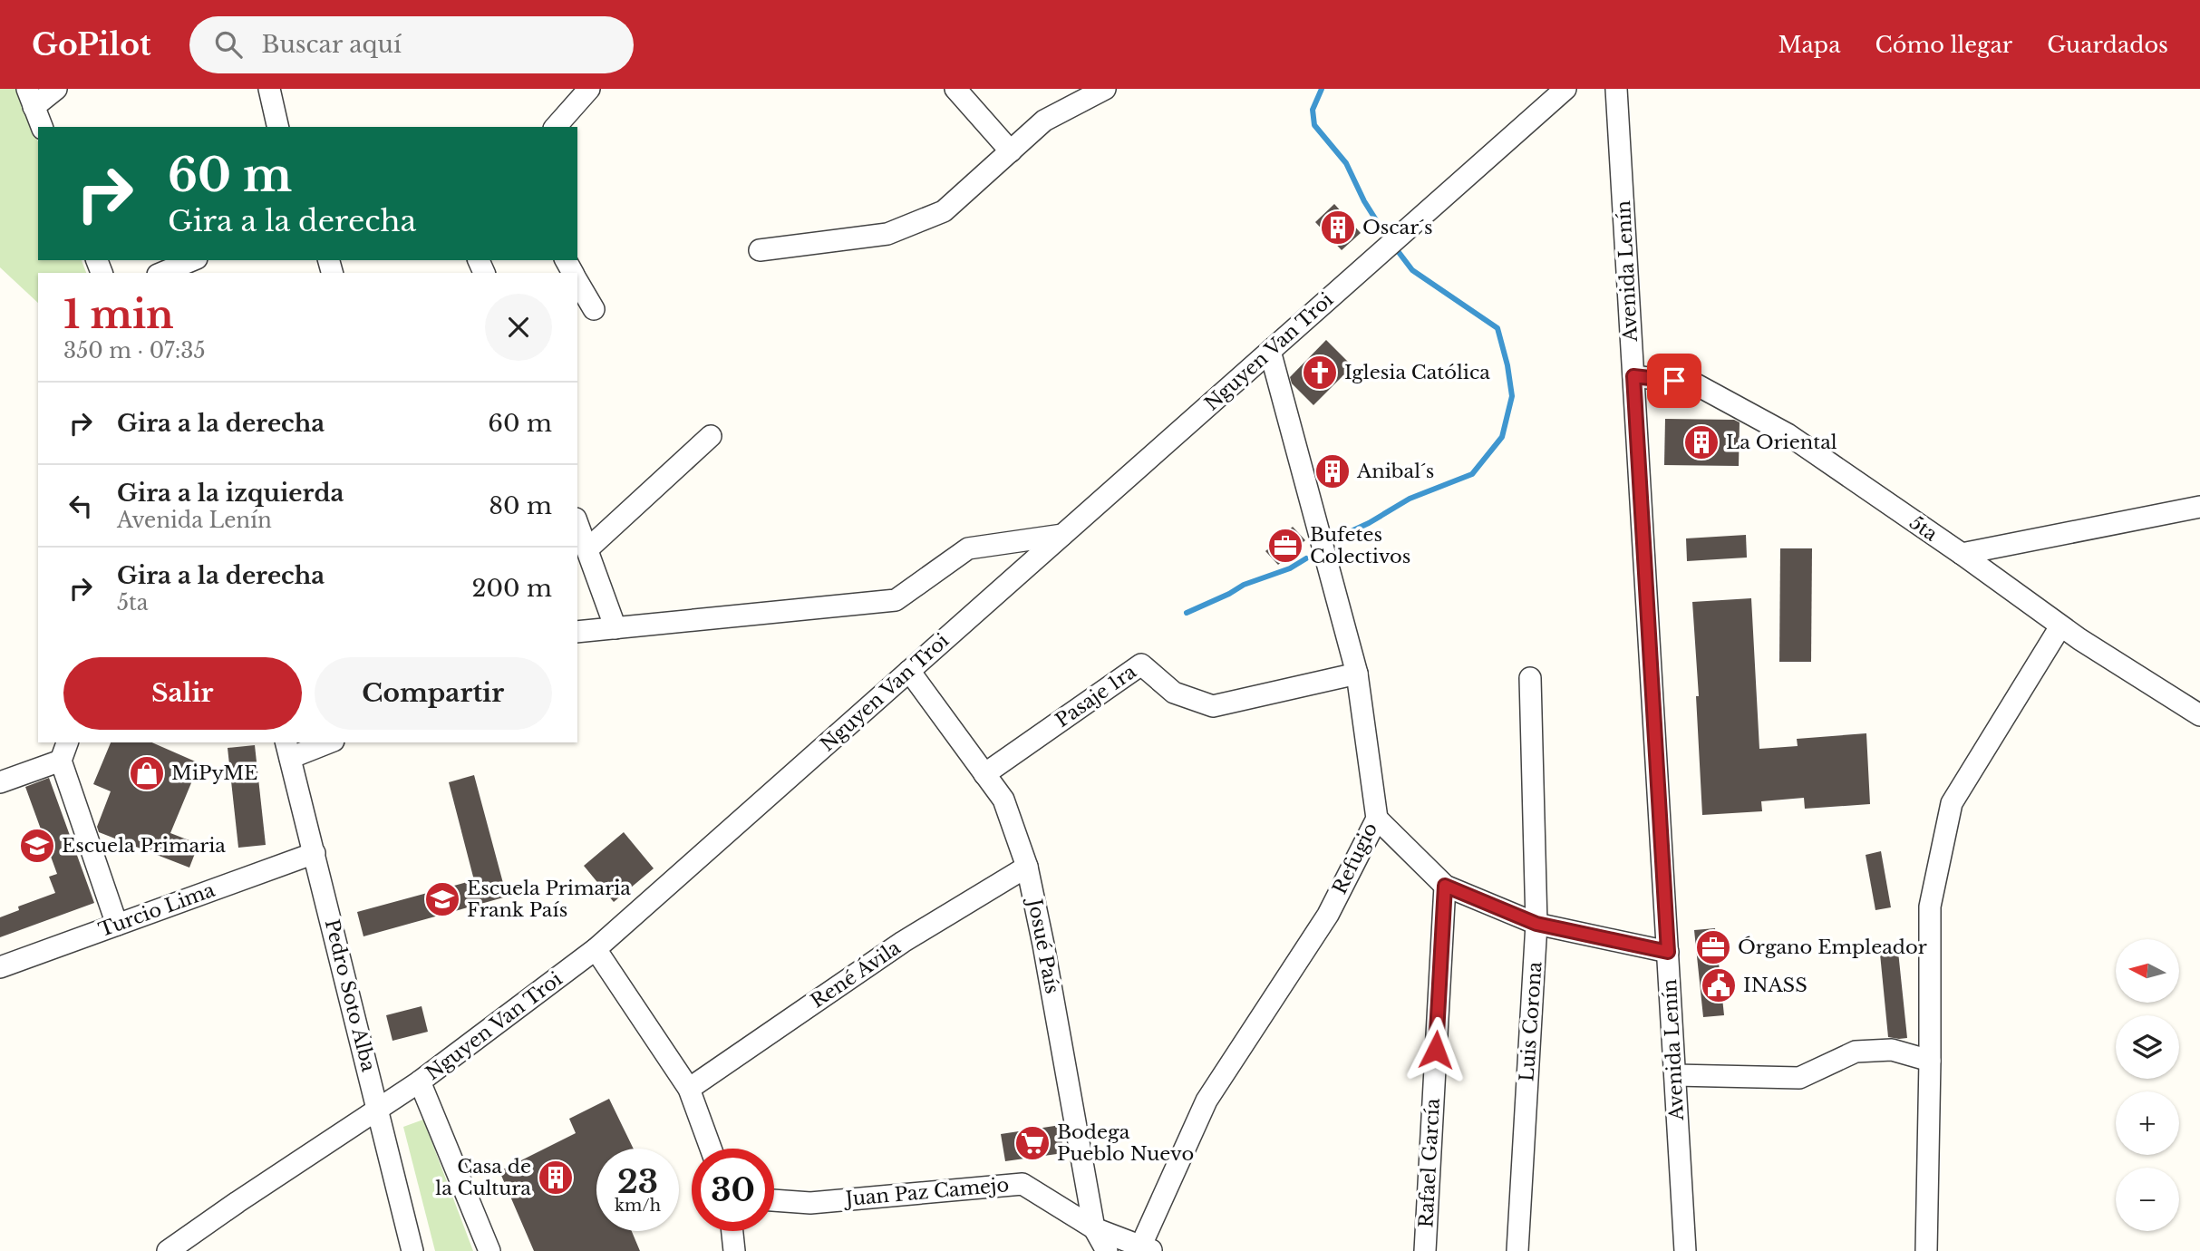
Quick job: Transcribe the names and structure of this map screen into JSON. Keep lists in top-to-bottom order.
{
  "streets": {
    "street": [
      "Avenida Lenín",
      "Nguyen Van Troi",
      "5ta",
      "Pasaje 1ra",
      "Refugio",
      "Turcio Lima",
      "Josué País",
      "René Ávila",
      "Pedro Soto Alba",
      "Luis Corona",
      "Rafael García",
      "Juan Paz Camejo"
    ]
  },
  "crossings": [
    ["Avenida Lenín", "5ta"],
    ["Nguyen Van Troi", "Refugio"],
    ["Nguyen Van Troi", "Josué País"],
    ["Nguyen Van Troi", "Pedro Soto Alba"],
    ["Pasaje 1ra", "Refugio"],
    ["Pasaje 1ra", "Josué País"],
    ["Refugio", "Juan Paz Camejo"],
    ["Turcio Lima", "Pedro Soto Alba"],
    ["Josué País", "René Ávila"],
    ["Josué País", "Juan Paz Camejo"]
  ],
  "places": {
    "building": [
      "Oscar´s",
      "La Oriental",
      "Anibal´s",
      "Casa de la Cultura"
    ],
    "church": ["Iglesia Católica"],
    "office": ["Bufetes Colectivos", "Órgano Empleador"],
    "shop": ["MiPyME"],
    "school or university": ["Escuela Primaria", "Escuela Primaria Frank País"],
    "public building": ["INASS"],
    "supermarket": ["Bodega Pueblo Nuevo"]
  },
  "north": "left",
  "page": {
    "header": "GoPilot",
    "search": "Buscar aquí",
    "nav": ["Mapa", "Cómo llegar", "Guardados"],
    "turn": ["60 m", "Gira a la derecha"],
    "heading": ["1 min", "350 m · 07:35"],
    "list": [
      {
        "name": "Gira a la derecha",
        "value": "60 m"
      },
      {
        "name": "Gira a la izquierda",
        "note": "Avenida Lenín",
        "value": "80 m"
      },
      {
        "name": "Gira a la derecha",
        "note": "5ta",
        "value": "200 m"
      }
    ],
    "buttons": ["Salir", "Compartir"],
    "map_buttons": ["+", "−"],
    "speed": "23 km/h",
    "limit": "30"
  }
}
